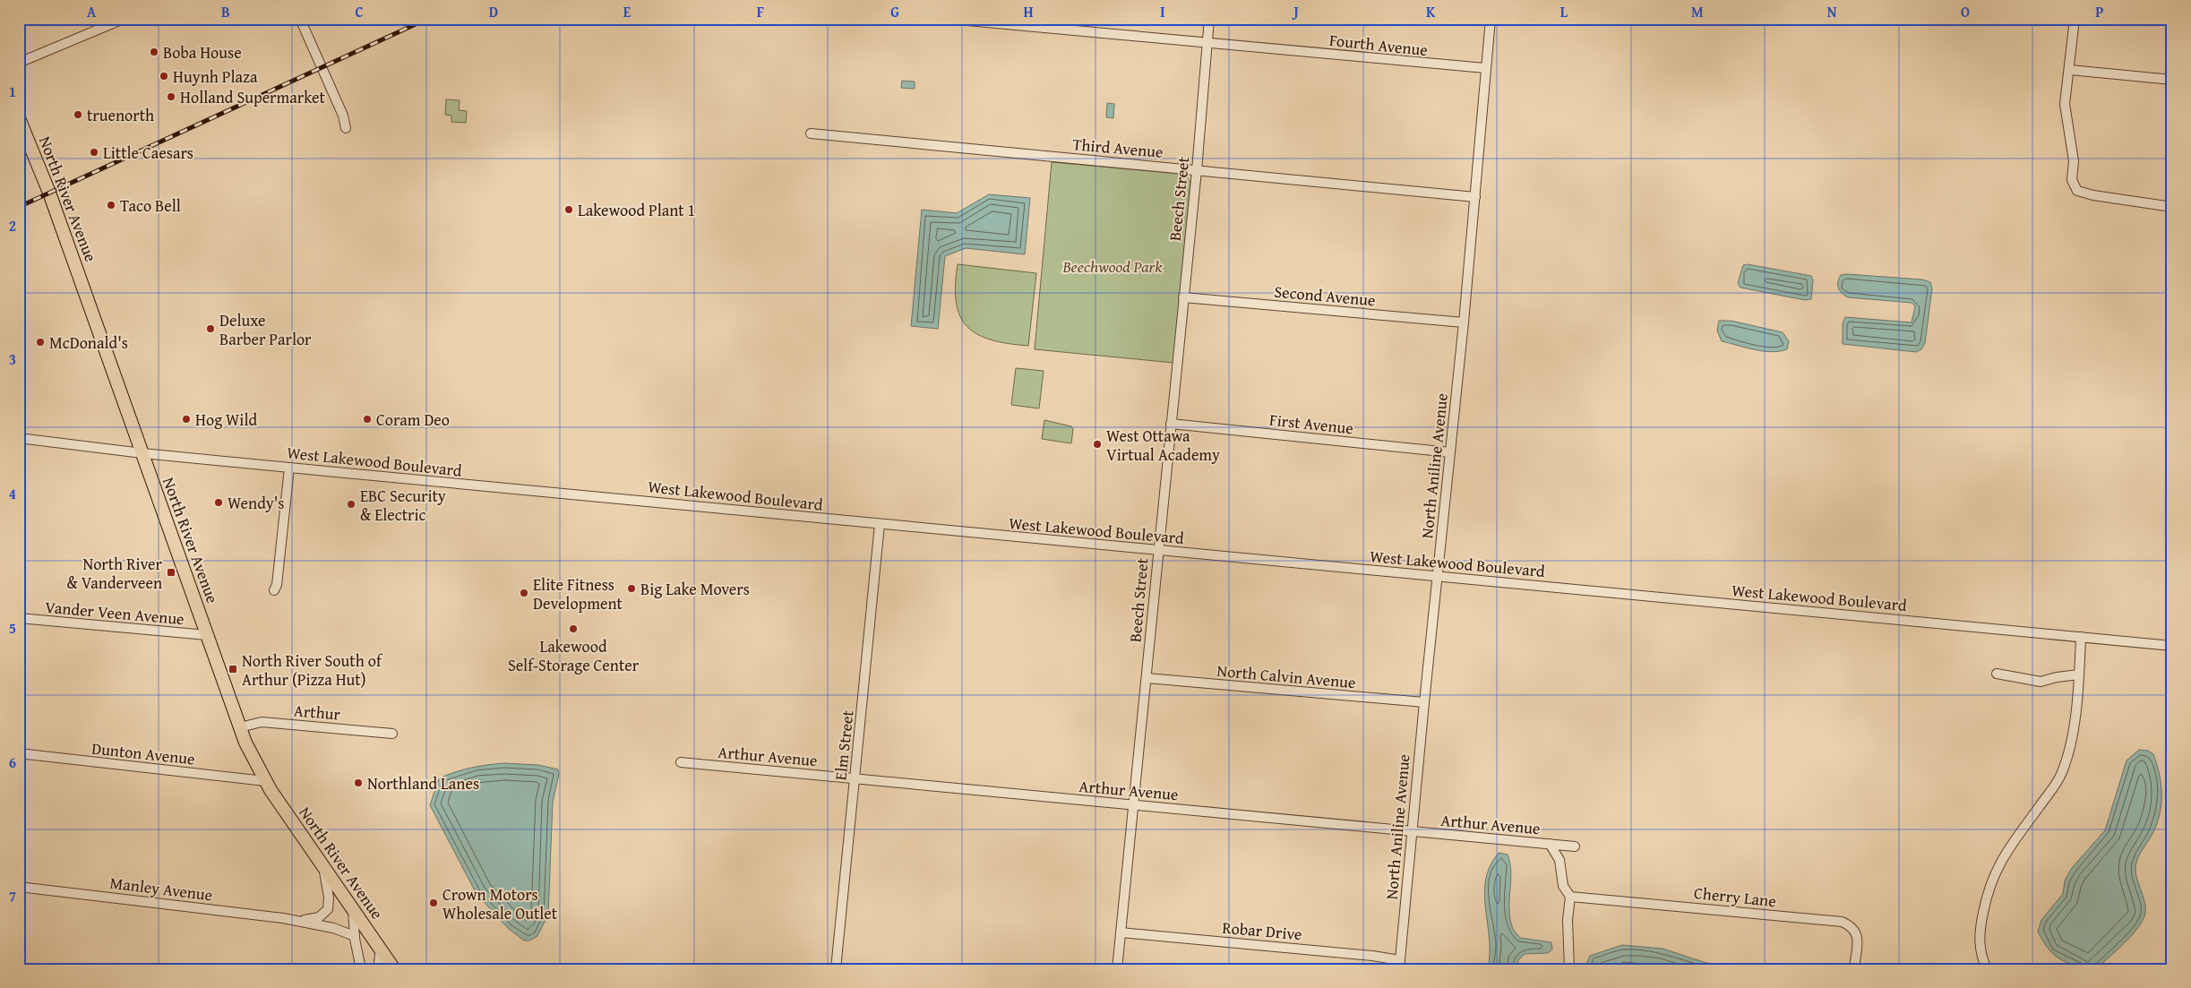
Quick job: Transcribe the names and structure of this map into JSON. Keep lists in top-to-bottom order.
{
  "streets": {
    "main road": ["North River Avenue"],
    "street": [
      "Fourth Avenue",
      "Third Avenue",
      "Beech Street",
      "Second Avenue",
      "First Avenue",
      "West Lakewood Boulevard",
      "North Aniline Avenue",
      "Vander Veen Avenue",
      "North Calvin Avenue",
      "Arthur",
      "Elm Street",
      "Dunton Avenue",
      "Arthur Avenue",
      "Manley Avenue",
      "Cherry Lane",
      "Robar Drive"
    ]
  },
  "crossings": [
    ["Fourth Avenue", "Beech Street"],
    ["Fourth Avenue", "North Aniline Avenue"],
    ["Third Avenue", "Beech Street"],
    ["Third Avenue", "North Aniline Avenue"],
    ["North River Avenue", "West Lakewood Boulevard"],
    ["North River Avenue", "Vander Veen Avenue"],
    ["North River Avenue", "Arthur"],
    ["North River Avenue", "Dunton Avenue"],
    ["North River Avenue", "Manley Avenue"],
    ["Beech Street", "Second Avenue"],
    ["Beech Street", "First Avenue"],
    ["Beech Street", "West Lakewood Boulevard"],
    ["Beech Street", "North Calvin Avenue"],
    ["Beech Street", "Arthur Avenue"],
    ["Beech Street", "Robar Drive"],
    ["Second Avenue", "North Aniline Avenue"],
    ["First Avenue", "North Aniline Avenue"],
    ["West Lakewood Boulevard", "North Aniline Avenue"],
    ["West Lakewood Boulevard", "Elm Street"],
    ["North Aniline Avenue", "North Calvin Avenue"],
    ["North Aniline Avenue", "Arthur Avenue"],
    ["North Aniline Avenue", "Robar Drive"],
    ["Elm Street", "Arthur Avenue"]
  ],
  "parks": ["Beechwood Park"],
  "places": {
    "other": [
      "Boba House",
      "Huynh Plaza",
      "Holland Supermarket",
      "truenorth",
      "Little Caesars",
      "Taco Bell",
      "Lakewood Plant 1",
      "Deluxe Barber Parlor",
      "McDonald's",
      "Hog Wild",
      "Coram Deo",
      "West Ottawa Virtual Academy",
      "Wendy's",
      "EBC Security & Electric",
      "Big Lake Movers",
      "Elite Fitness Development",
      "Lakewood Self-Storage Center",
      "Northland Lanes",
      "Crown Motors Wholesale Outlet"
    ],
    "transit": ["North River & Vanderveen", "North River South of Arthur (Pizza Hut)"]
  },
  "grid": {
    "columns": [
      "A",
      "B",
      "C",
      "D",
      "E",
      "F",
      "G",
      "H",
      "I",
      "J",
      "K",
      "L",
      "M",
      "N",
      "O",
      "P"
    ],
    "rows": [
      "1",
      "2",
      "3",
      "4",
      "5",
      "6",
      "7"
    ]
  }
}
